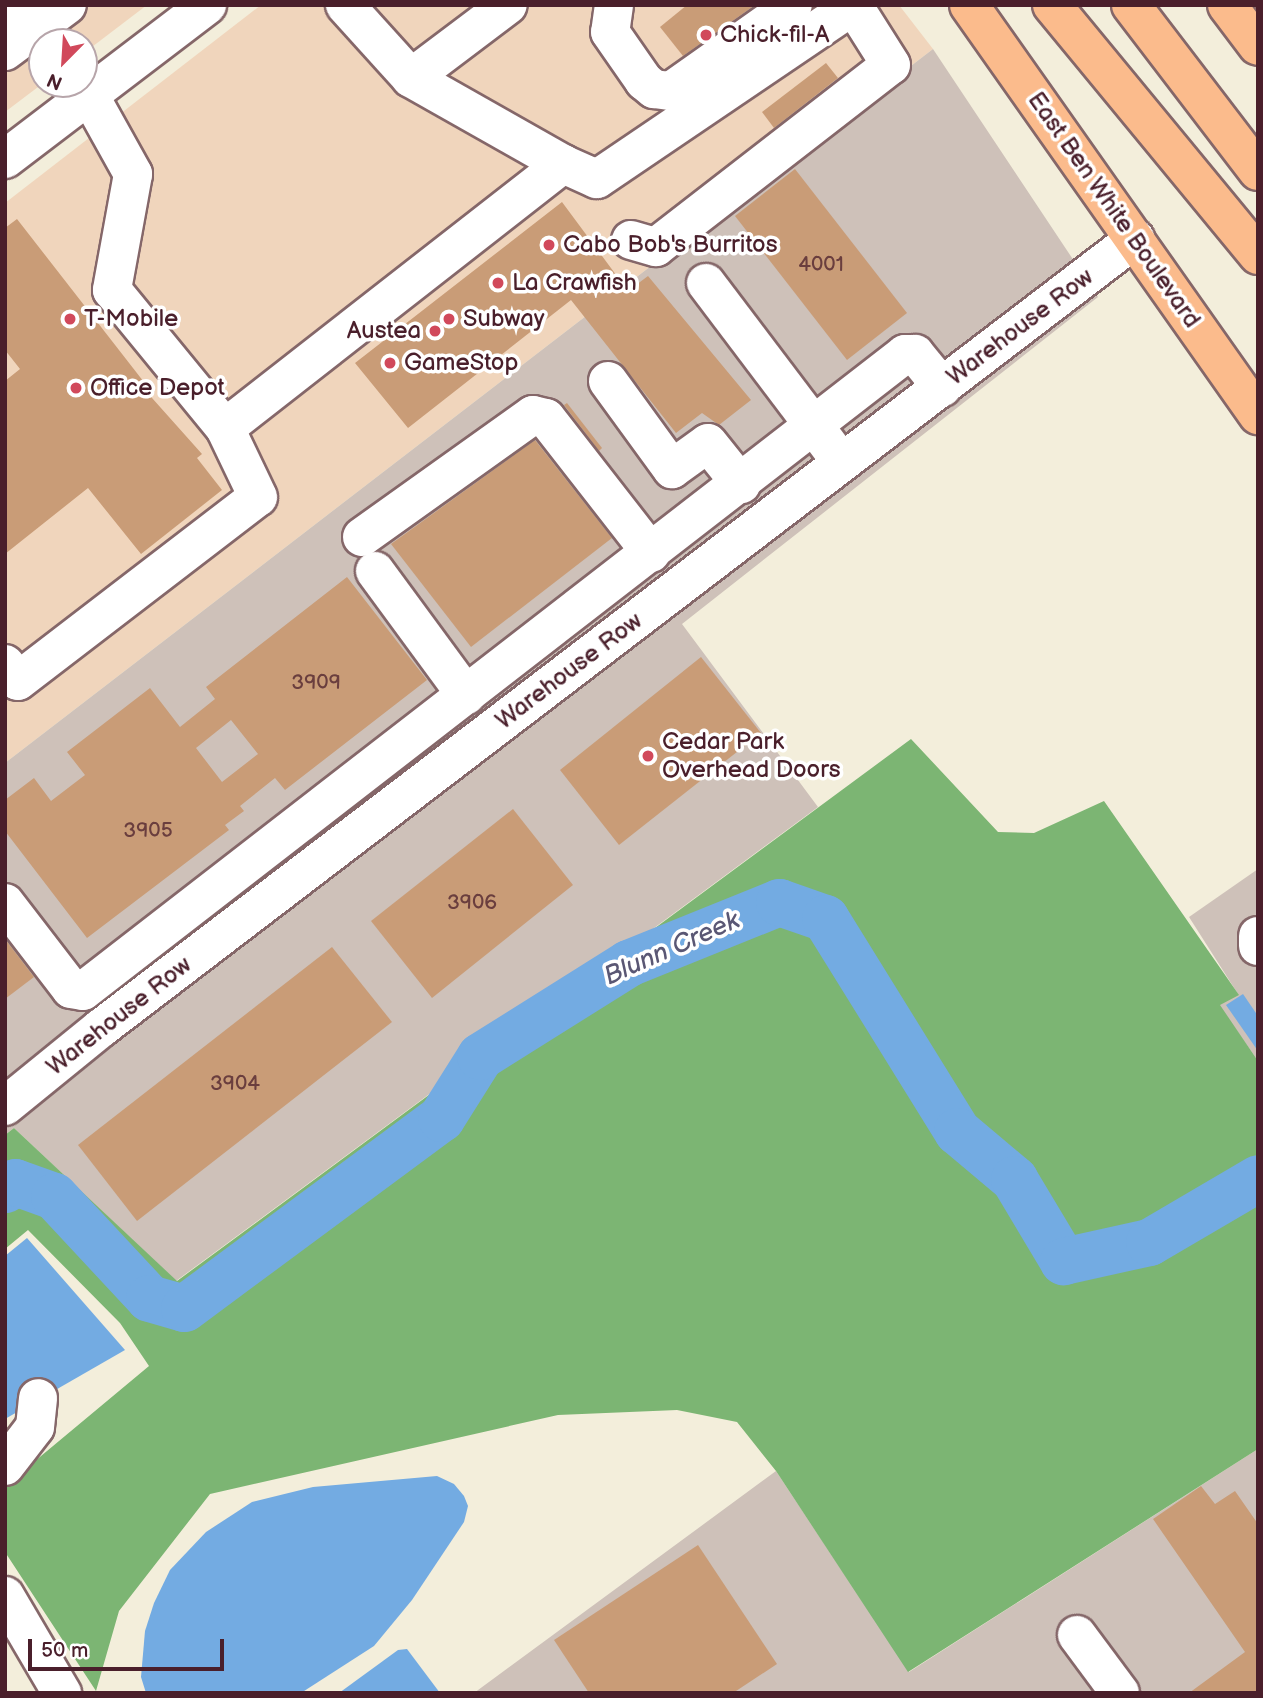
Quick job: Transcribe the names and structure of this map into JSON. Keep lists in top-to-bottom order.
{
  "streets": {
    "main road": ["East Ben White Boulevard"],
    "street": ["Warehouse Row"]
  },
  "crossings": [
    ["East Ben White Boulevard", "Warehouse Row"]
  ],
  "water": ["Blunn Creek"],
  "places": [
    "Chick-fil-A",
    "Cabo Bob's Burritos",
    "La Crawfish",
    "T-Mobile",
    "Subway",
    "Austea",
    "GameStop",
    "Office Depot",
    "Cedar Park Overhead Doors"
  ],
  "house_numbers": [
    "4001",
    "3909",
    "3905",
    "3906",
    "3904"
  ],
  "scale_bar": "50 m",
  "north": "bottom left"
}
